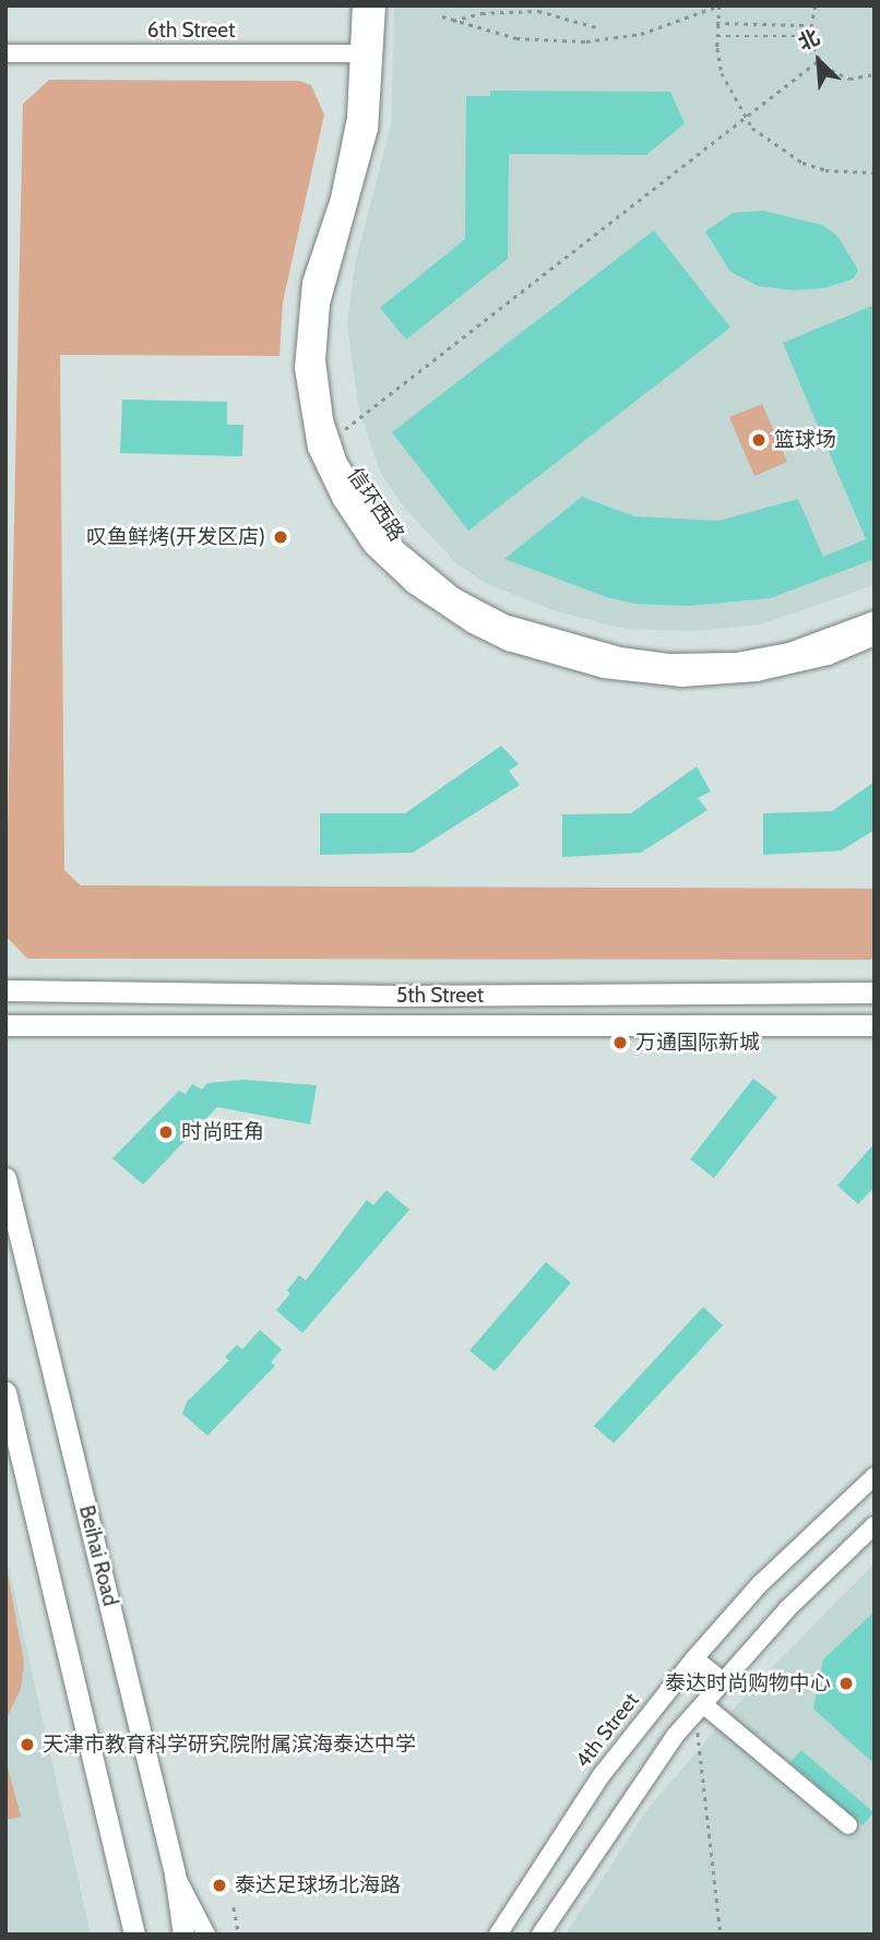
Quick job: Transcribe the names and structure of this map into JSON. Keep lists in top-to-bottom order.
{
  "streets": {
    "main road": ["5th Street", "Beihai Road"],
    "street": ["6th Street", "信环西路", "4th Street"]
  },
  "crossings": [
    ["6th Street", "信环西路"]
  ],
  "places": [
    "篮球场",
    "叹鱼鲜烤(开发区店)",
    "万通国际新城",
    "时尚旺角",
    "泰达时尚购物中心",
    "天津市教育科学研究院附属滨海泰达中学",
    "泰达足球场北海路"
  ],
  "north": "top left"
}
